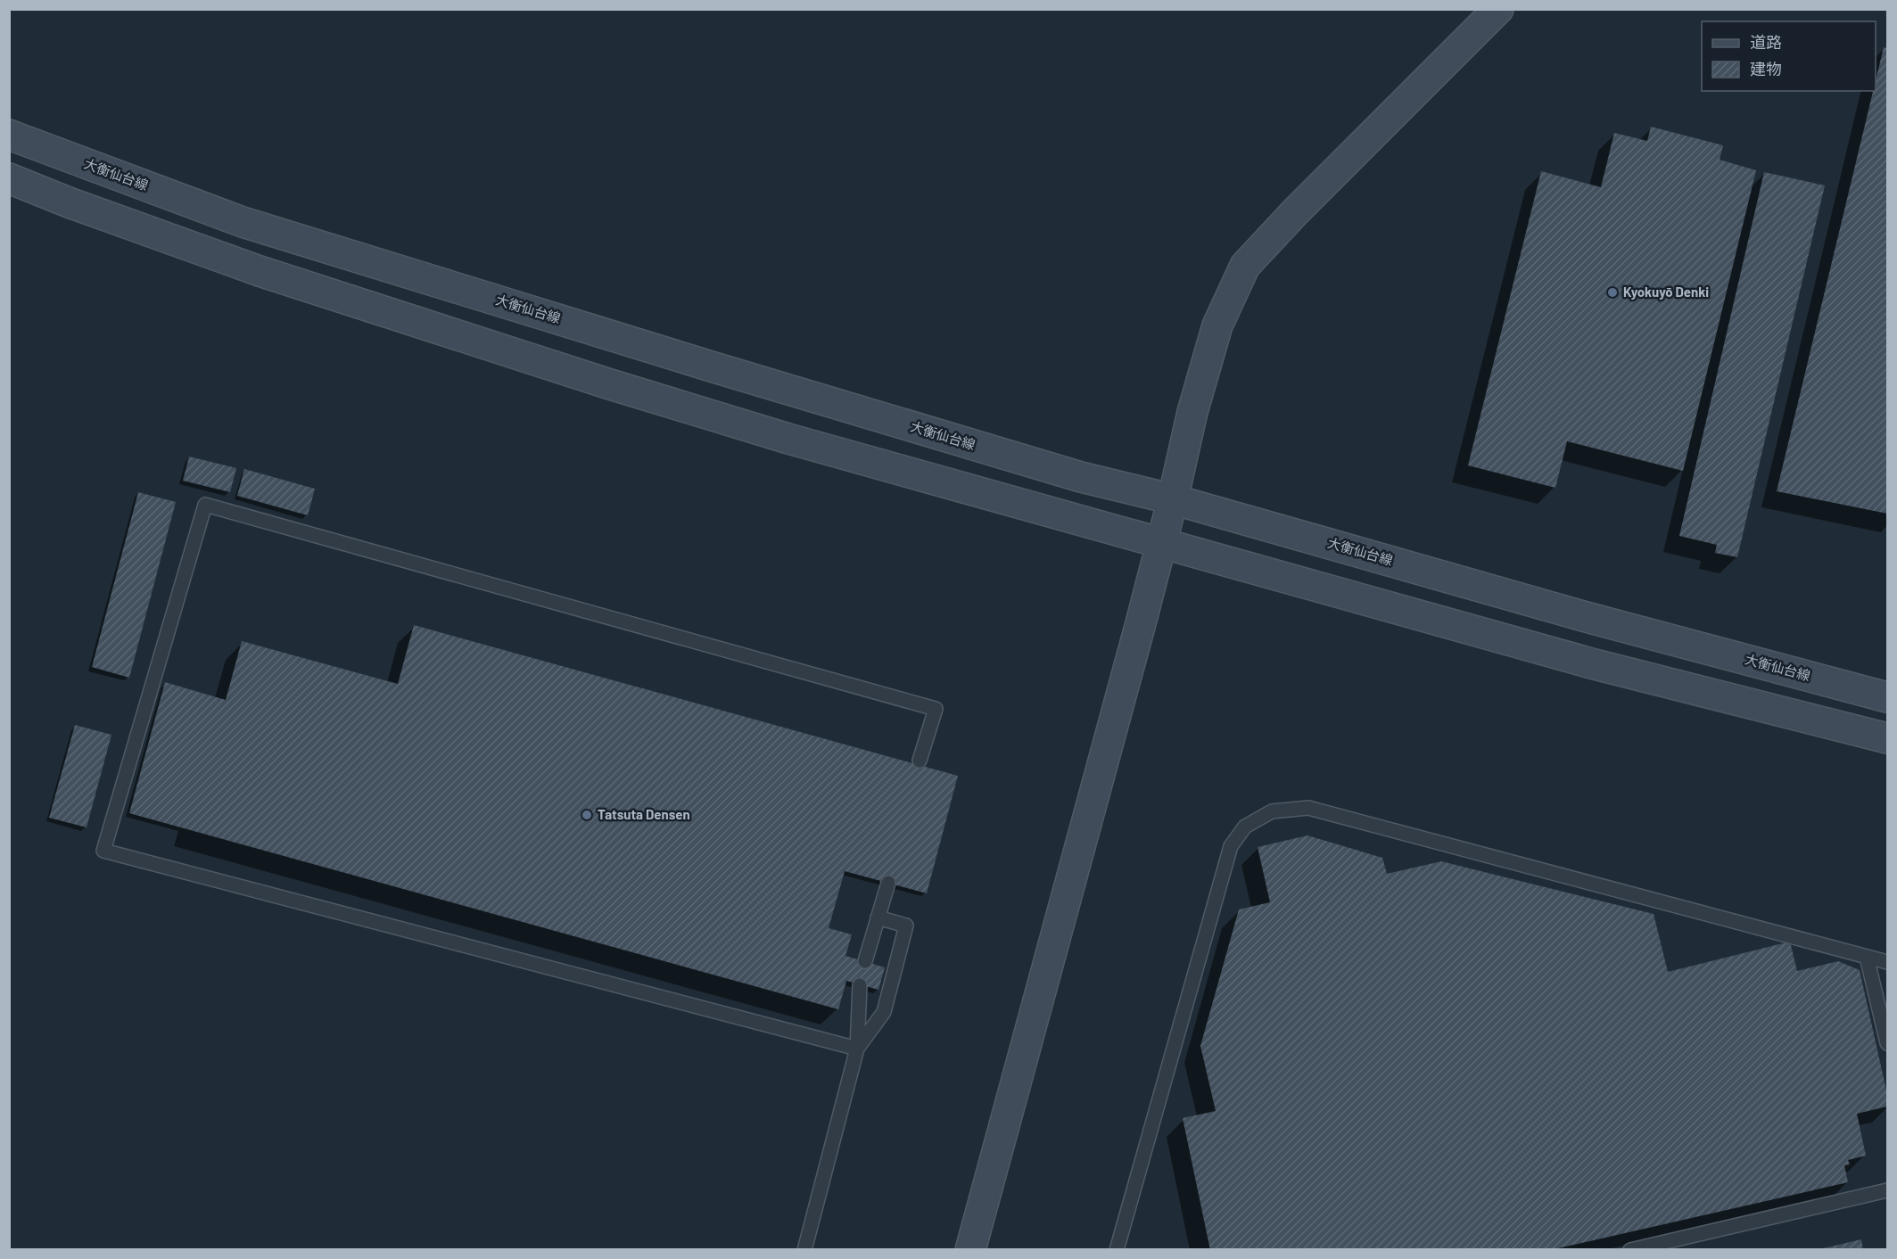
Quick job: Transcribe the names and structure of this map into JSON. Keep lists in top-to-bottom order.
{
  "streets": {
    "main road": ["大衡仙台線"]
  },
  "places": ["Kyokuyō Denki", "Tatsuta Densen"],
  "legend": ["道路", "建物"]
}
